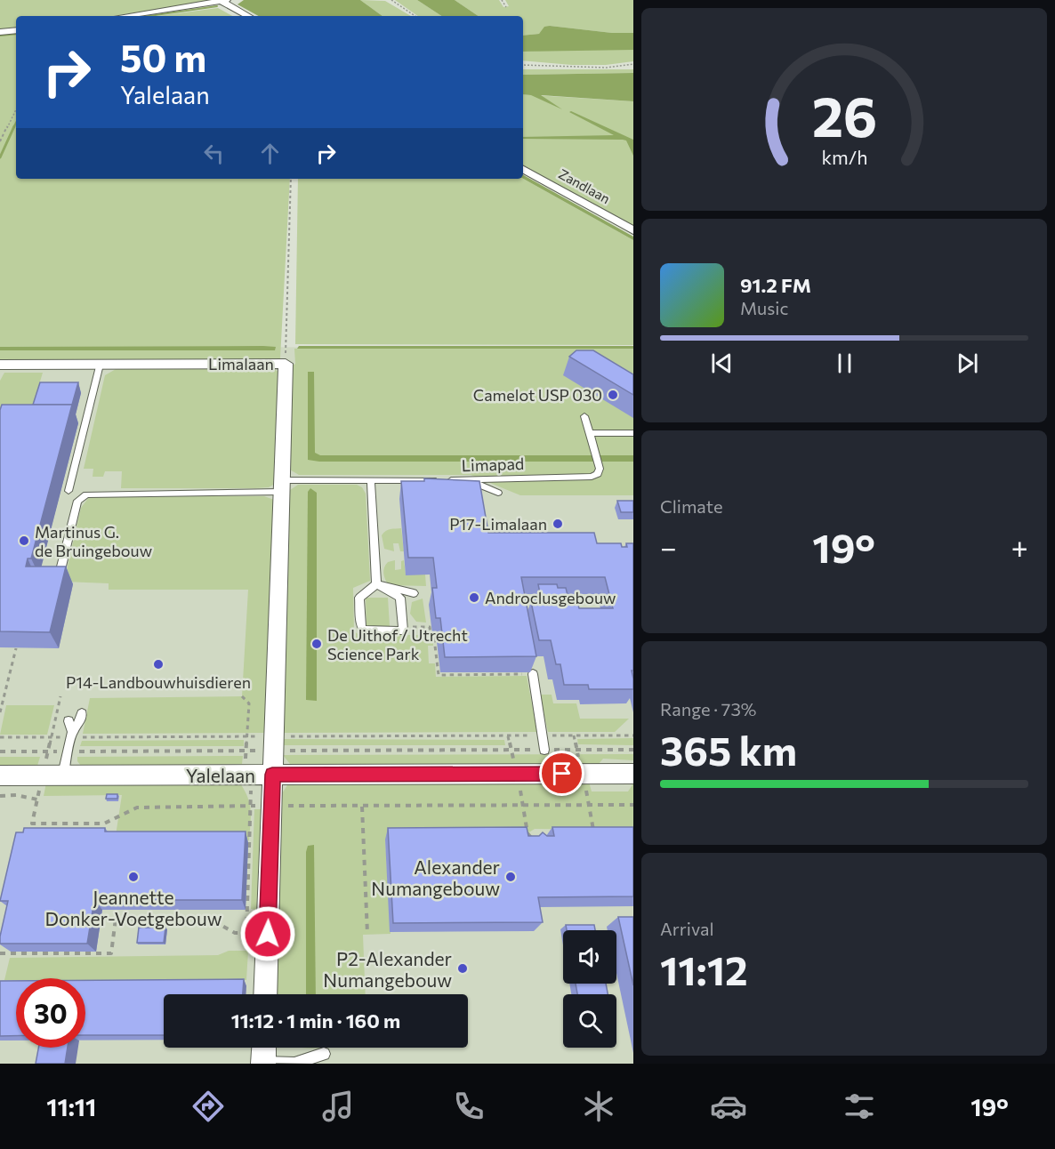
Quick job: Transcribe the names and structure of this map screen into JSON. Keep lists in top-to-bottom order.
{
  "streets": {
    "street": ["Zandlaan", "Limalaan", "Yalelaan"],
    "lane": ["Limapad"]
  },
  "crossings": [
    ["Limalaan", "Limapad"],
    ["Limalaan", "Yalelaan"]
  ],
  "places": [
    "Camelot USP 030",
    "P17-Limalaan",
    "Martinus G. de Bruingebouw",
    "Androclusgebouw",
    "De Uithof / Utrecht Science Park",
    "P14-Landbouwhuisdieren",
    "Jeannette Donker-Voetgebouw",
    "Alexander Numangebouw",
    "P2-Alexander Numangebouw"
  ],
  "page": {
    "turn": ["50 m", "Yalelaan"],
    "song": ["91.2 FM", "Music"],
    "tile": [
      "Climate",
      ["Range · 73%", "365 km"],
      ["Arrival", "11:12"]
    ],
    "heat": ["−", "19°", "+"],
    "limit": "30",
    "trip": "11:12 · 1 min · 160 m",
    "tabs": ["11:11", "19°"],
    "gauge": ["26", "km/h"]
  }
}
